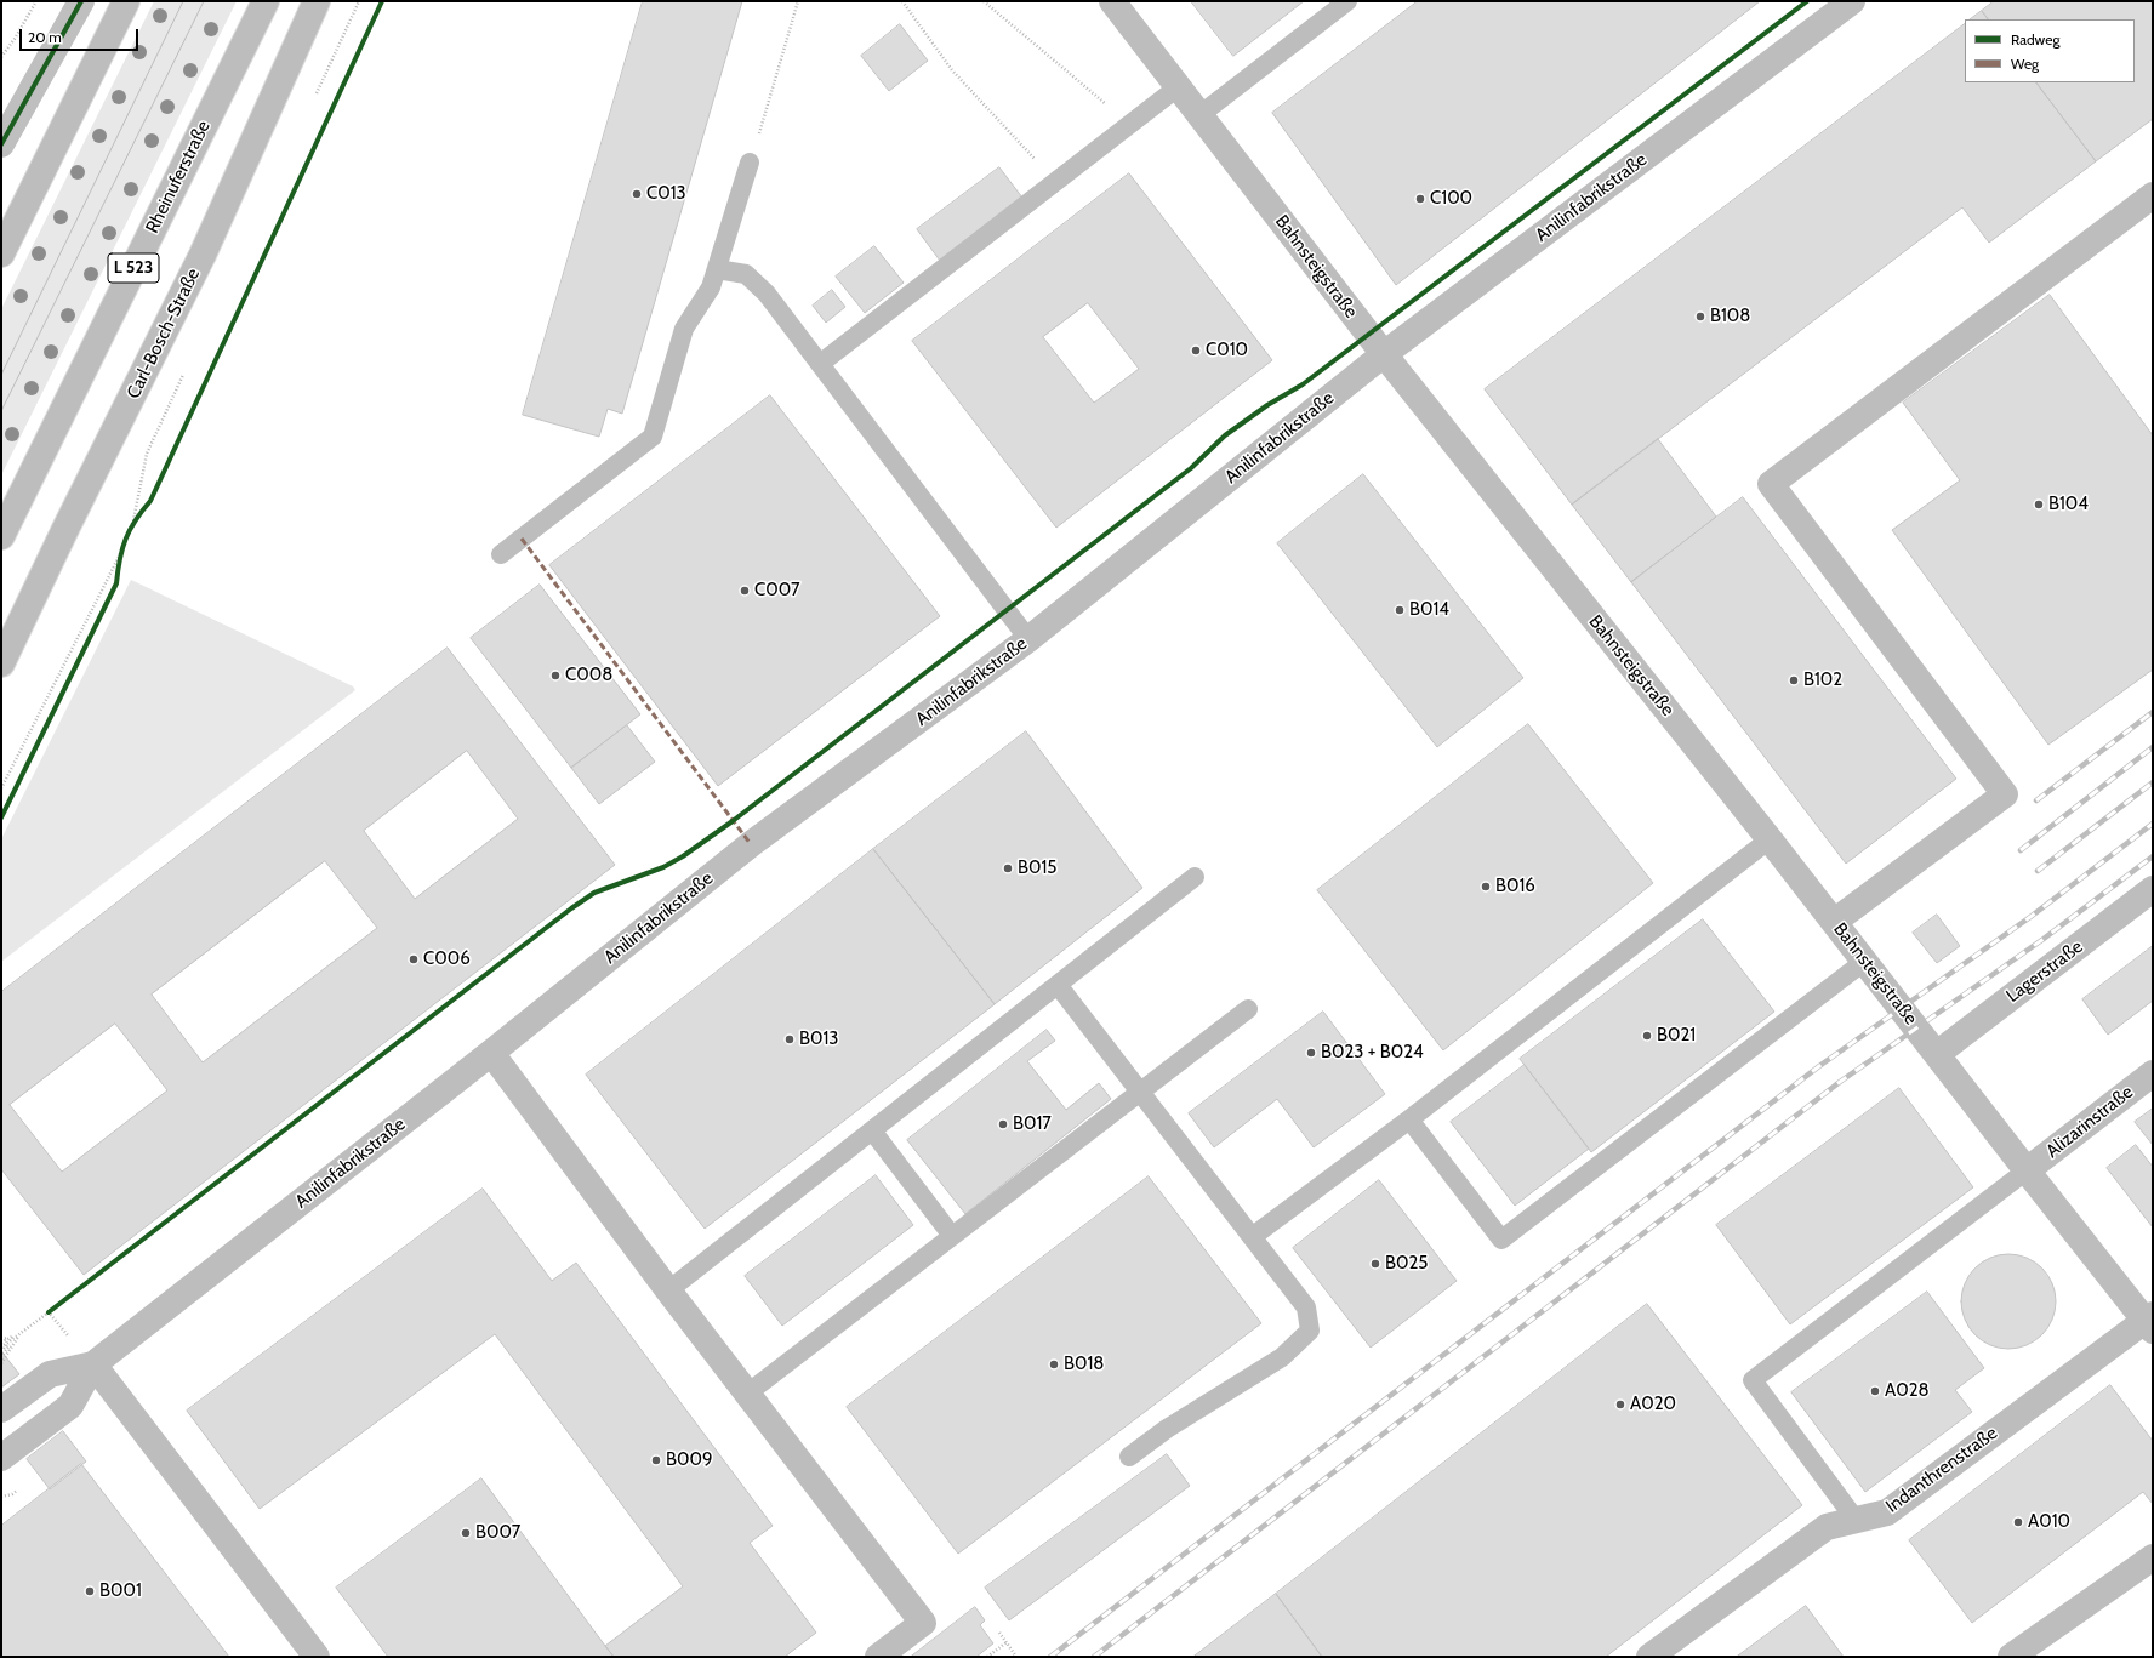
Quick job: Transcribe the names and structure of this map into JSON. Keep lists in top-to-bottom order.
{
  "streets": {
    "street": [
      "Rheinuferstraße",
      "Anilinfabrikstraße",
      "Bahnsteigstraße",
      "L 523",
      "Carl-Bosch-Straße",
      "Lagerstraße",
      "Alizarinstraße",
      "Indanthrenstraße"
    ]
  },
  "crossings": [
    ["Anilinfabrikstraße", "Bahnsteigstraße"],
    ["Bahnsteigstraße", "Lagerstraße"],
    ["Bahnsteigstraße", "Alizarinstraße"],
    ["Bahnsteigstraße", "Indanthrenstraße"]
  ],
  "places": [
    "C013",
    "C100",
    "B108",
    "C010",
    "B104",
    "C007",
    "B014",
    "C008",
    "B102",
    "B015",
    "B016",
    "C006",
    "B021",
    "B013",
    "B023 + B024",
    "B017",
    "B025",
    "B018",
    "A028",
    "A020",
    "B009",
    "A010",
    "B007",
    "B001"
  ],
  "legend": ["Radweg", "Weg"],
  "scale_bar": "20 m"
}
